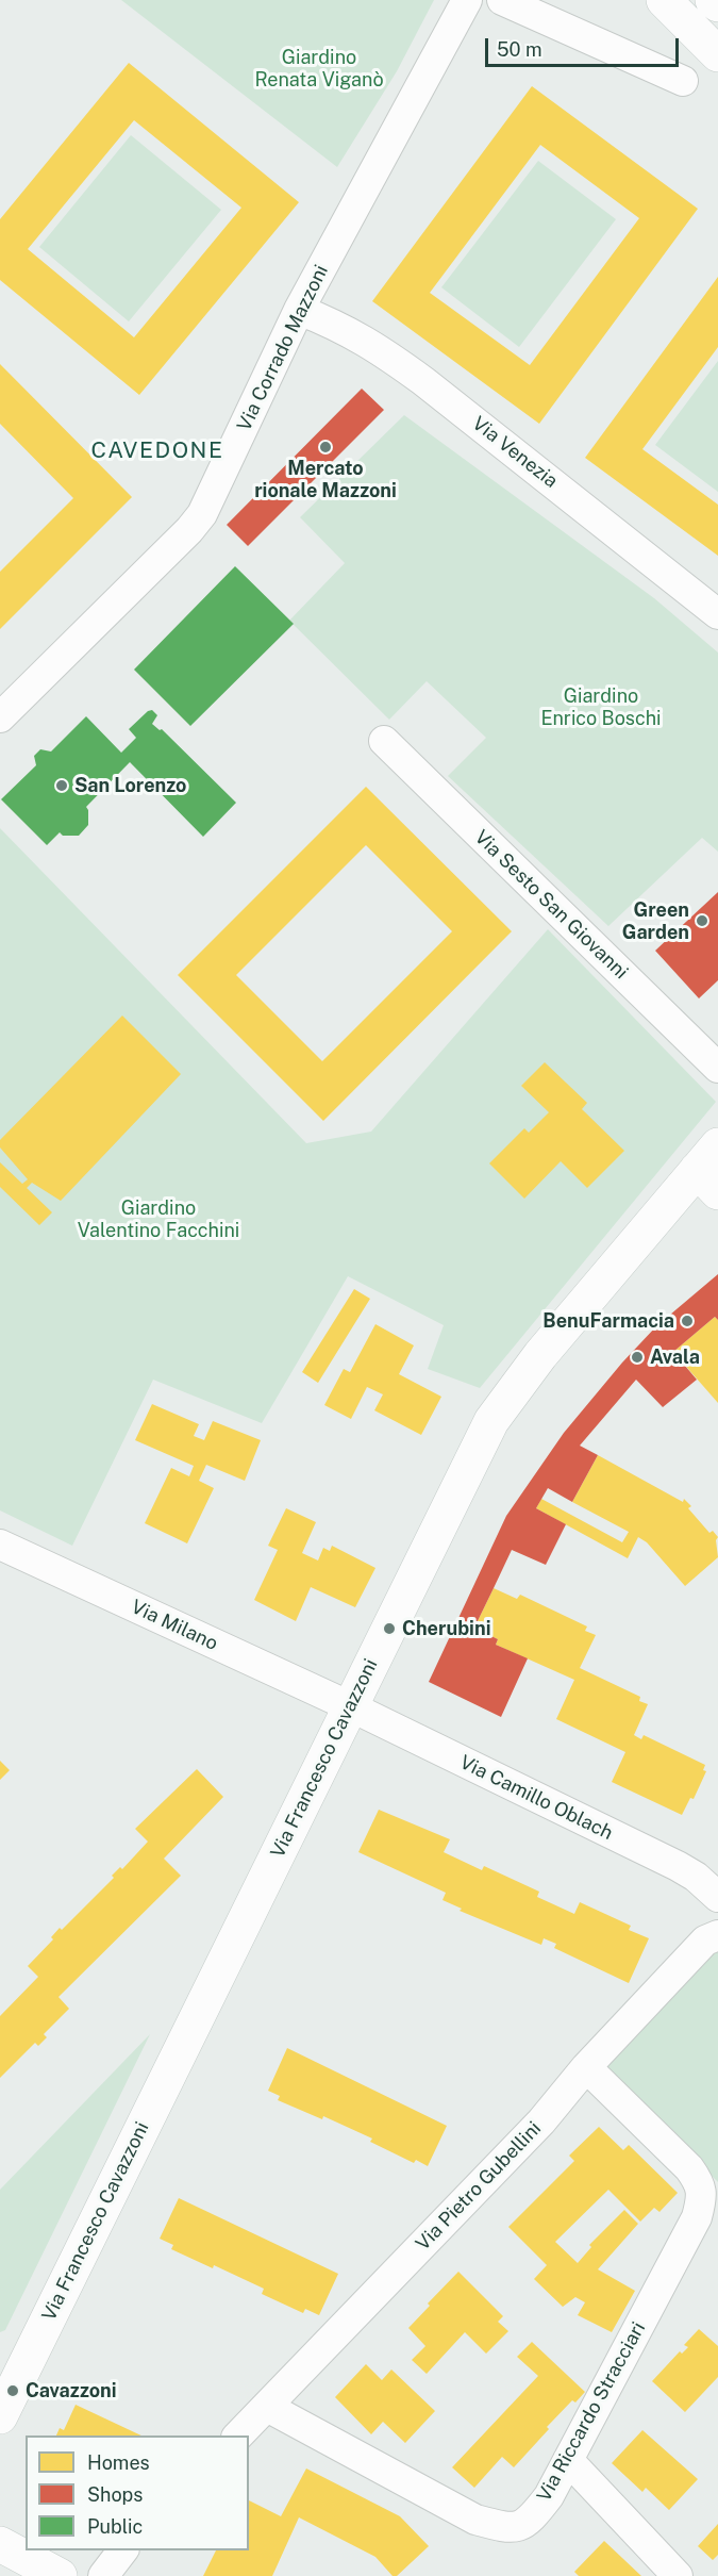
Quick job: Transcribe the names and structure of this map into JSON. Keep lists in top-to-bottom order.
{
  "streets": {
    "street": [
      "Via Corrado Mazzoni",
      "Via Venezia",
      "Via Sesto San Giovanni",
      "Via Milano",
      "Via Francesco Cavazzoni",
      "Via Camillo Oblach",
      "Via Pietro Gubellini",
      "Via Riccardo Stracciari"
    ]
  },
  "crossings": [
    ["Via Corrado Mazzoni", "Via Venezia"],
    ["Via Milano", "Via Francesco Cavazzoni"],
    ["Via Milano", "Via Camillo Oblach"],
    ["Via Francesco Cavazzoni", "Via Camillo Oblach"],
    ["Via Pietro Gubellini", "Via Riccardo Stracciari"]
  ],
  "districts": ["CAVEDONE"],
  "parks": ["Giardino Renata Viganò", "Giardino Enrico Boschi", "Giardino Valentino Facchini"],
  "places": [
    "Mercato rionale Mazzoni",
    "San Lorenzo",
    "Green Garden",
    "BenuFarmacia",
    "Avala",
    "Cherubini",
    "Cavazzoni"
  ],
  "legend": ["Homes", "Shops", "Public"],
  "scale_bar": "50 m"
}
